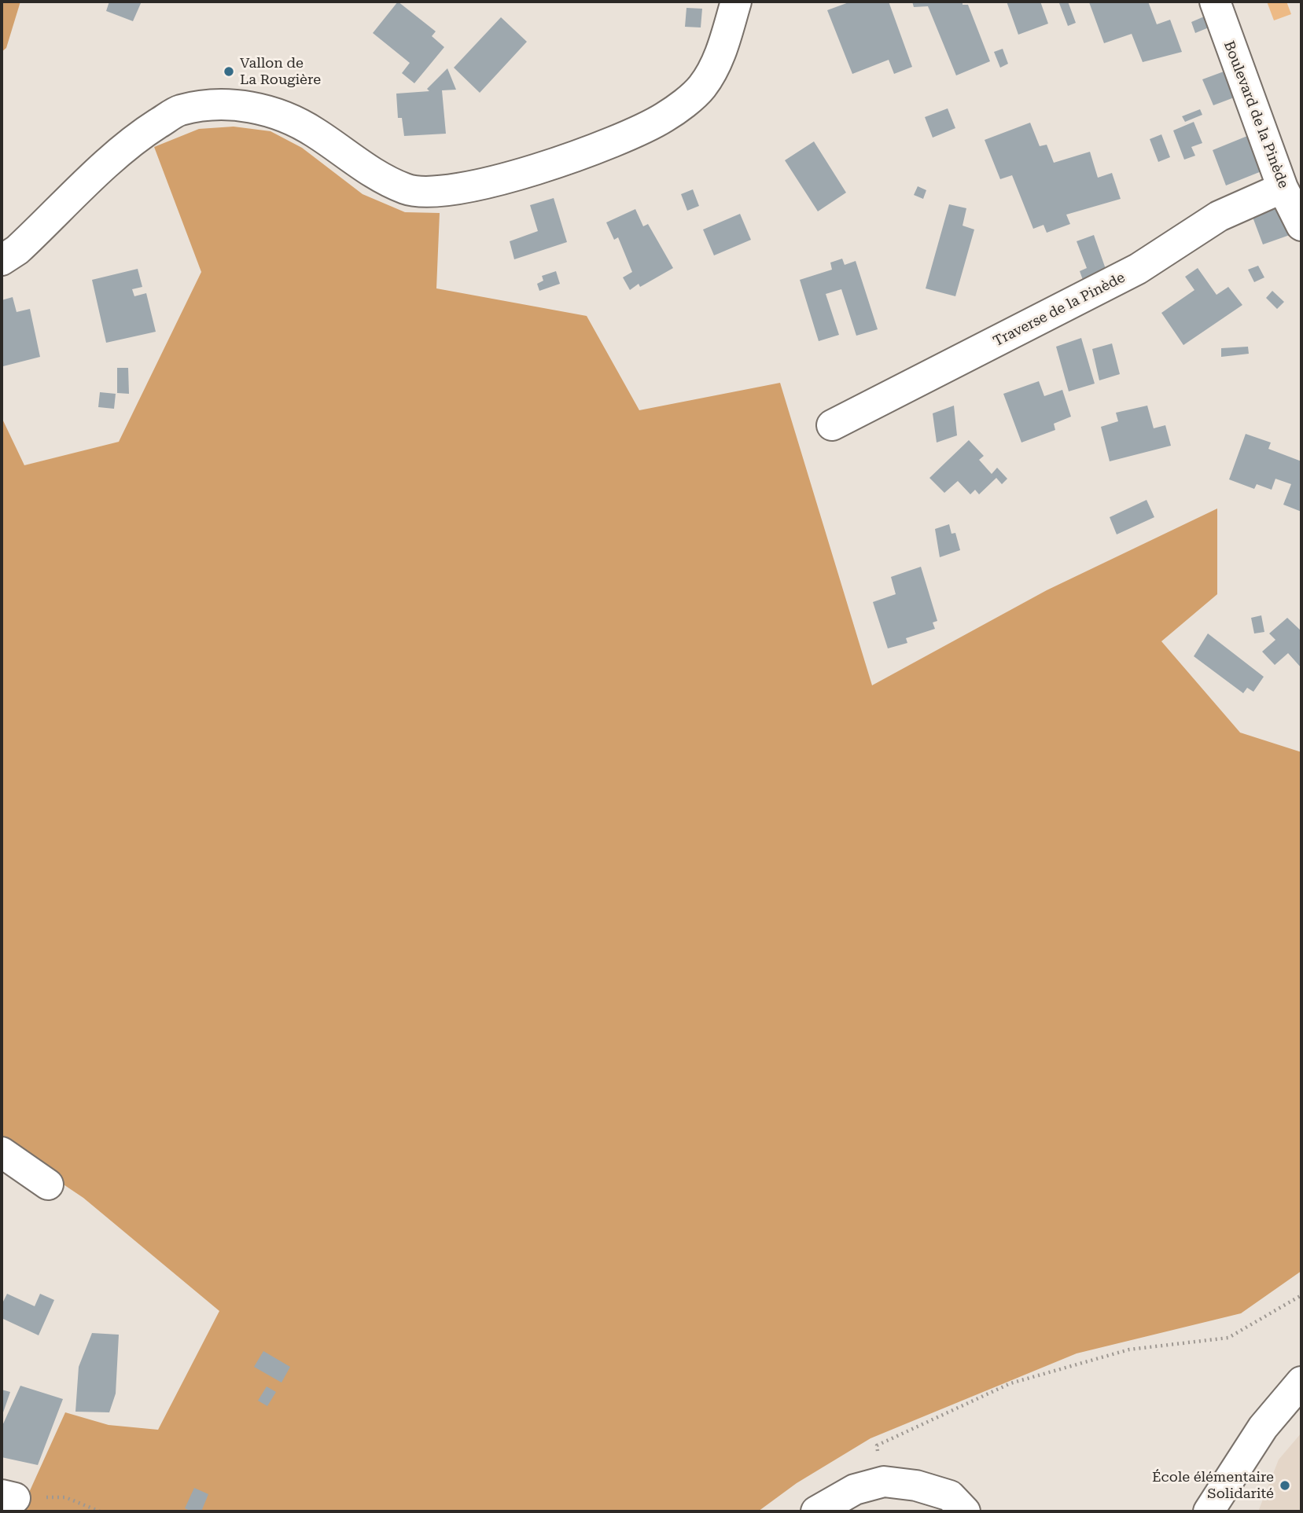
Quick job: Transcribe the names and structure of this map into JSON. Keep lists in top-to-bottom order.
{
  "streets": {
    "street": ["Boulevard de la Pinède", "Traverse de la Pinède"]
  },
  "crossings": [
    ["Boulevard de la Pinède", "Traverse de la Pinède"]
  ],
  "places": ["Vallon de La Rougière", "École élémentaire Solidarité"]
}
